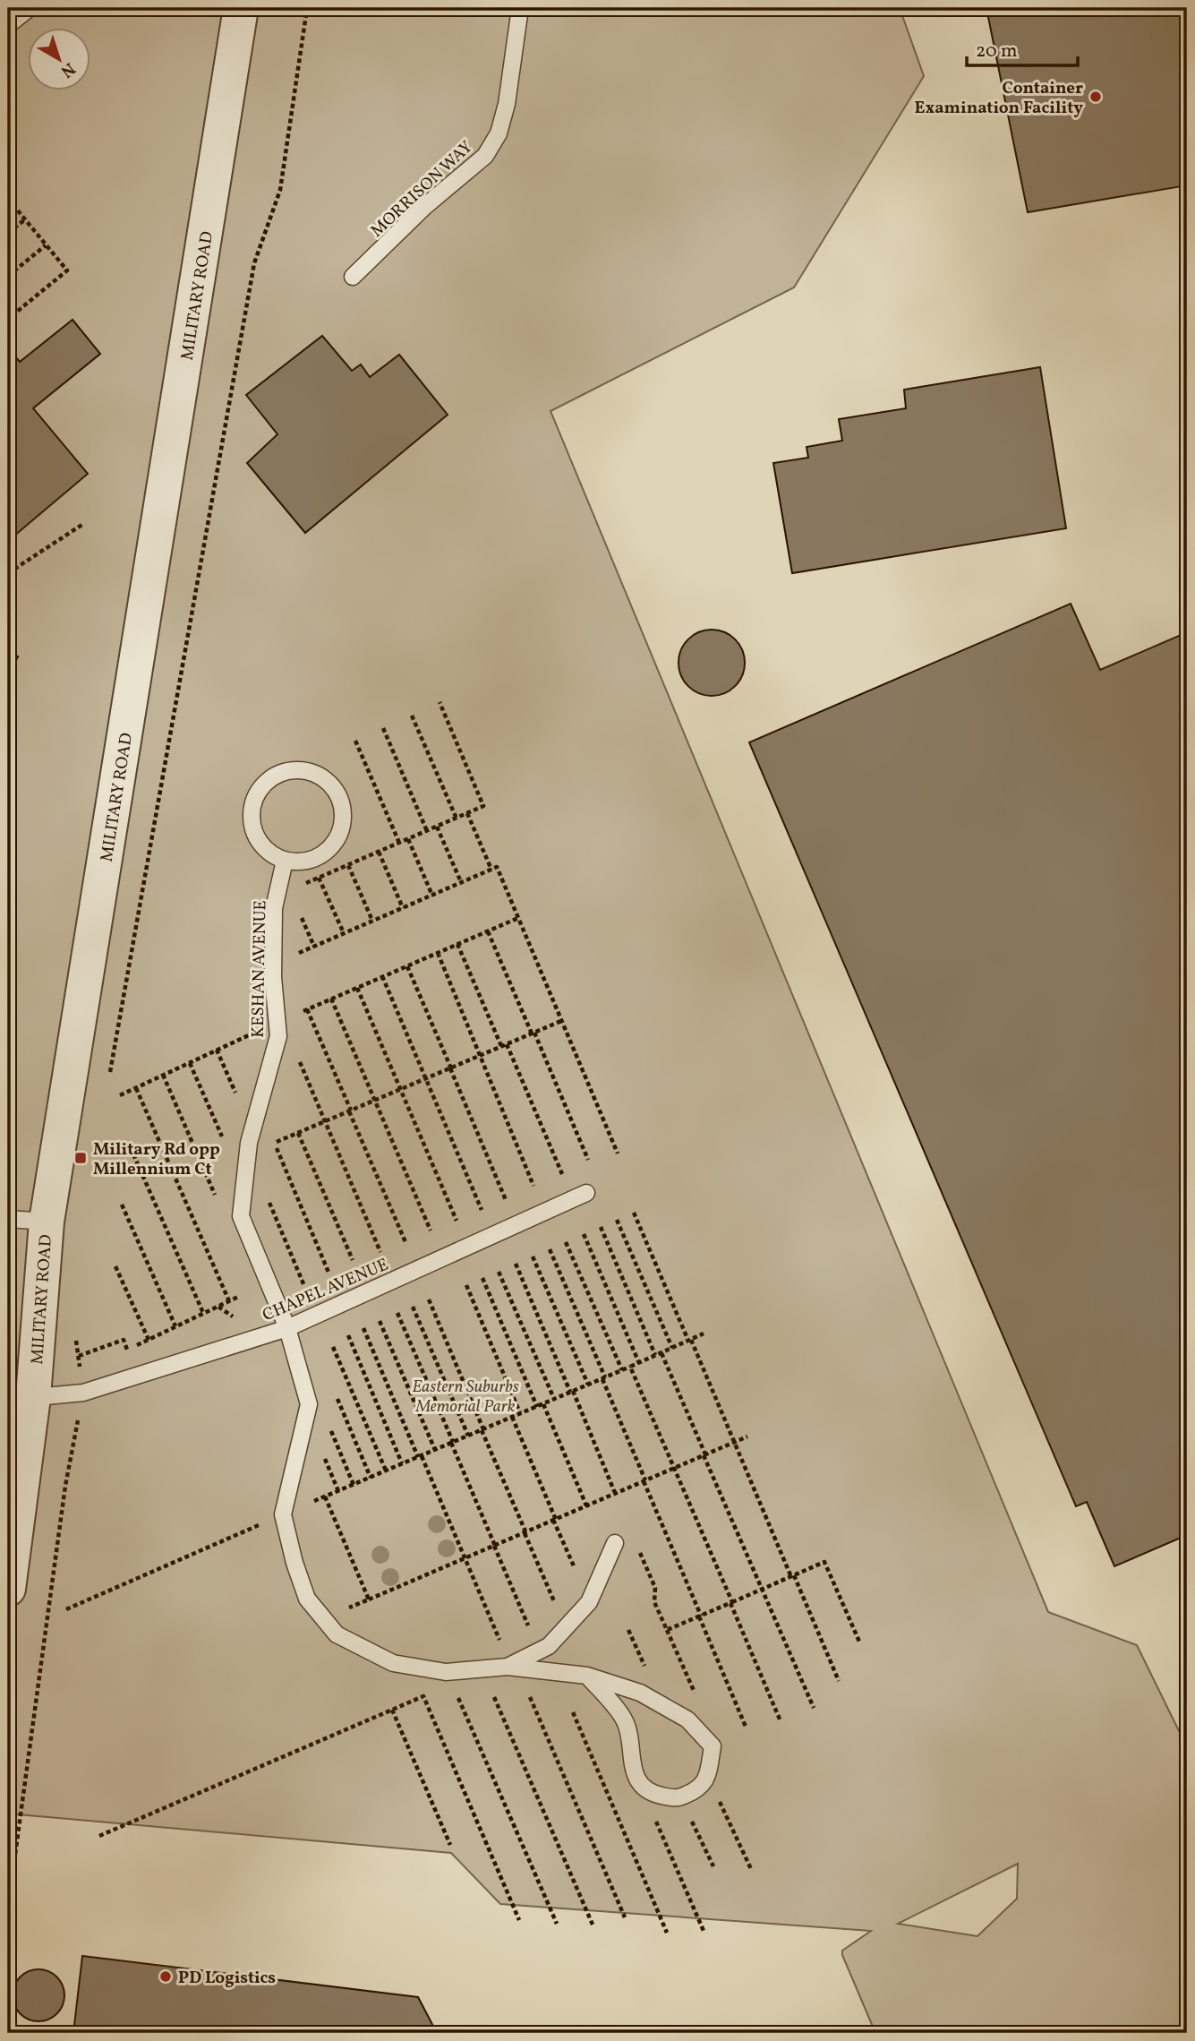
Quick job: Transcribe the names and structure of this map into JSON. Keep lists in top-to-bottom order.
{
  "streets": {
    "street": ["MILITARY ROAD"],
    "lane": ["MORRISON WAY", "KESHAN AVENUE", "CHAPEL AVENUE"]
  },
  "crossings": [
    ["MILITARY ROAD", "CHAPEL AVENUE"],
    ["KESHAN AVENUE", "CHAPEL AVENUE"]
  ],
  "parks": ["Eastern Suburbs Memorial Park"],
  "places": {
    "other": ["Container Examination Facility", "PD Logistics"],
    "transit": ["Military Rd opp Millennium Ct"]
  },
  "scale_bar": "20 m",
  "north": "bottom right"
}
